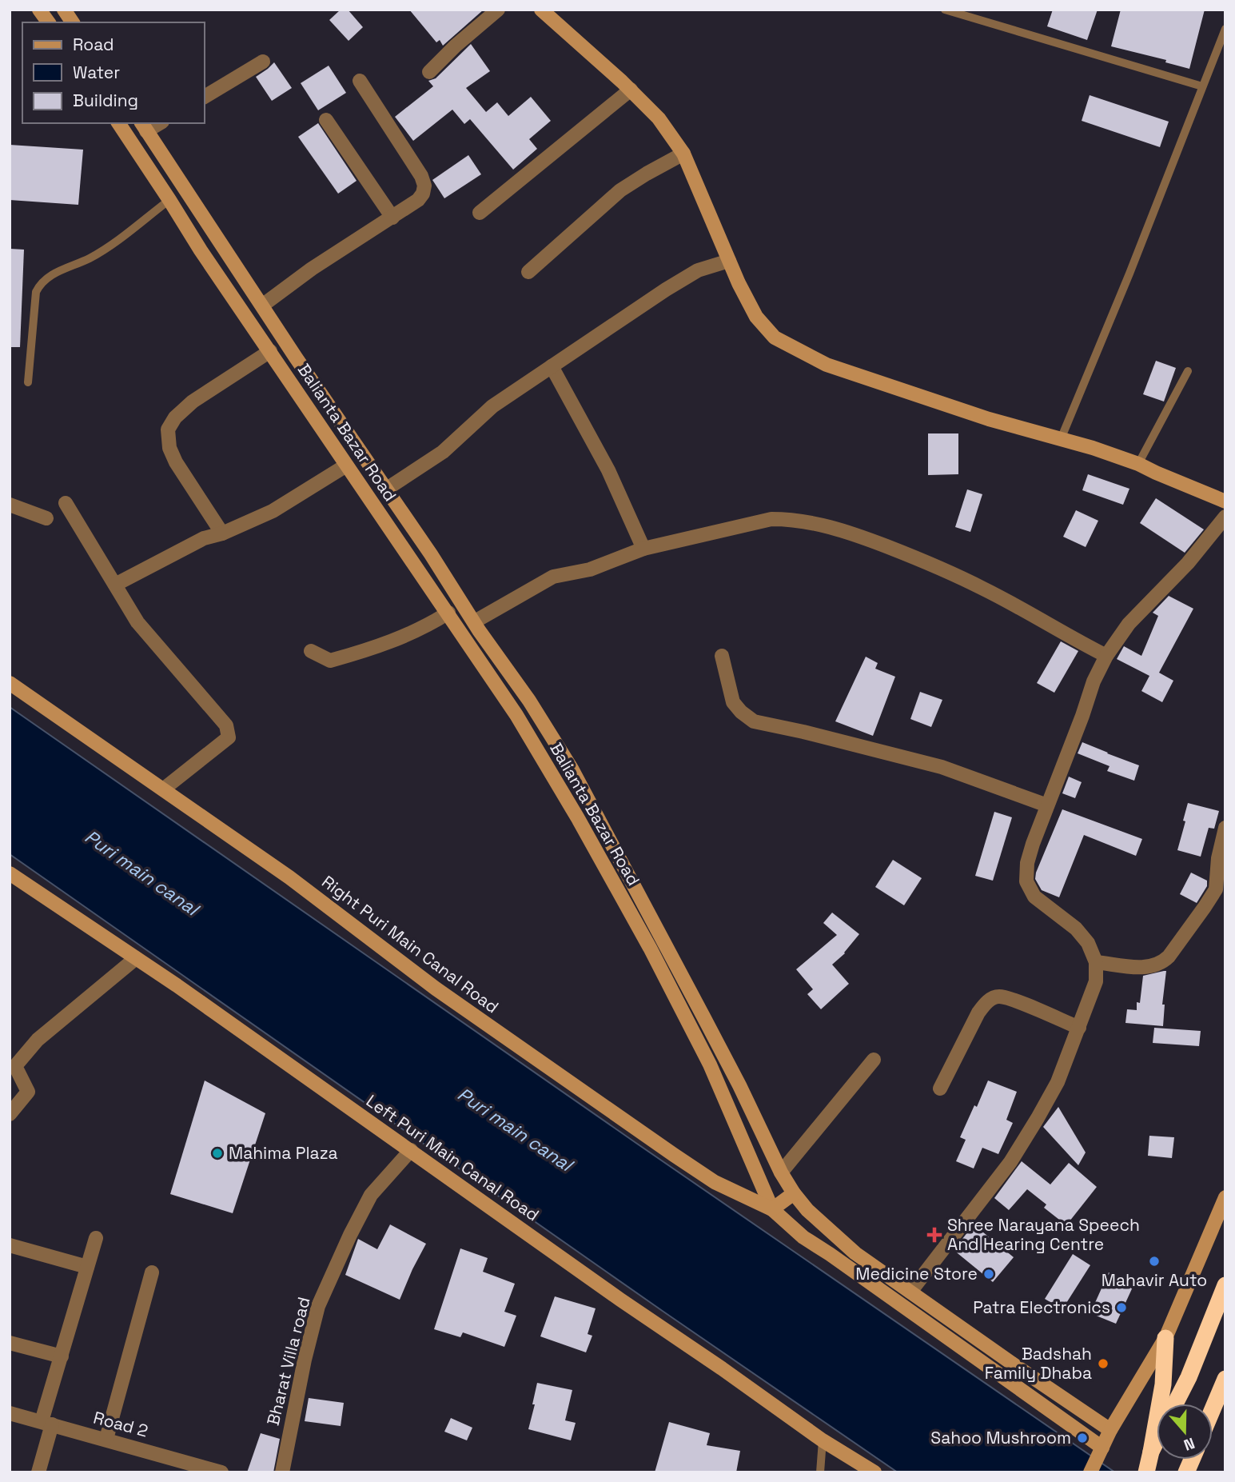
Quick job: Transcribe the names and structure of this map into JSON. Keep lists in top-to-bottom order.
{
  "streets": {
    "street": [
      "Balianta Bazar Road",
      "Right Puri Main Canal Road",
      "Left Puri Main Canal Road",
      "Bharat Villa road",
      "Road 2"
    ]
  },
  "crossings": [
    ["Balianta Bazar Road", "Right Puri Main Canal Road"],
    ["Left Puri Main Canal Road", "Bharat Villa road"]
  ],
  "water": ["Puri main canal"],
  "places": {
    "other": [
      "Mahima Plaza",
      "Mahavir Auto",
      "Medicine Store",
      "Patra Electronics",
      "Badshah Family Dhaba",
      "Sahoo Mushroom"
    ],
    "health": ["Shree Narayana Speech And Hearing Centre"]
  },
  "legend": ["Road", "Water", "Building"],
  "north": "bottom"
}
